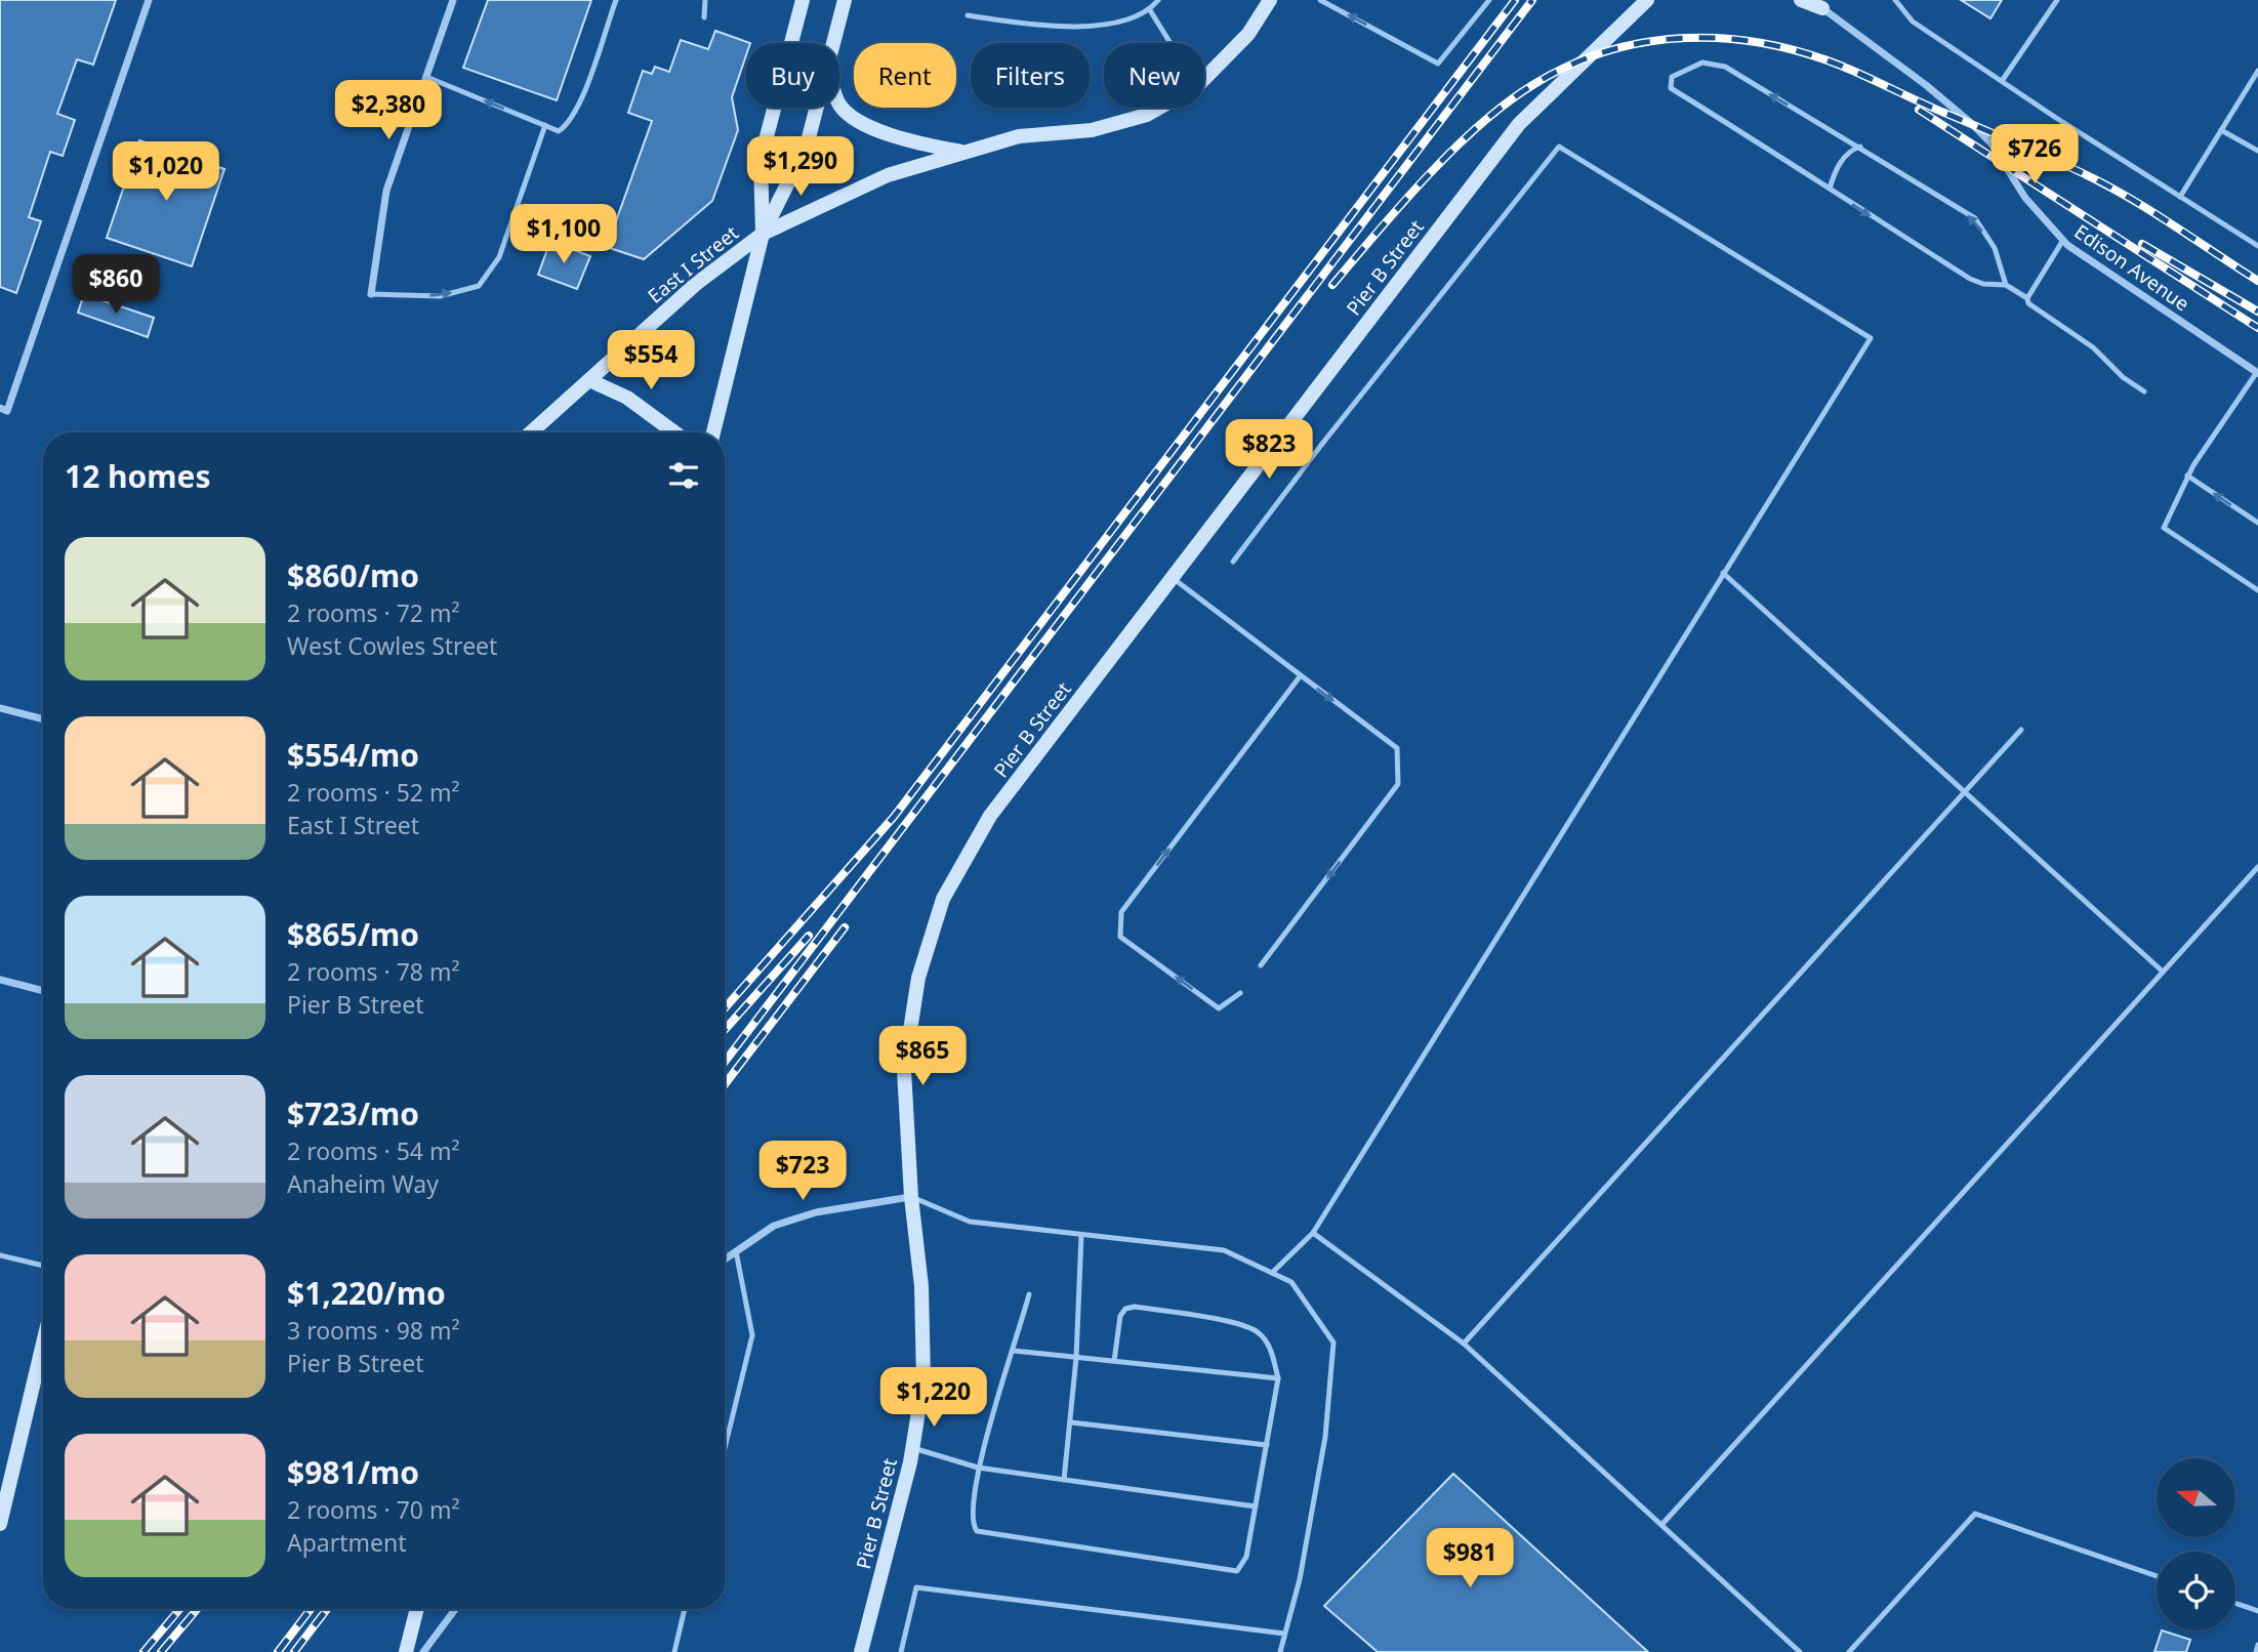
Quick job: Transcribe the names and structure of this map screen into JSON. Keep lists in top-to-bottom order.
{
  "streets": {
    "main road": ["East I Street", "Pier B Street"],
    "street": ["Edison Avenue"]
  },
  "north": "left",
  "page": {
    "chip": [
      "Buy",
      "Rent",
      "Filters",
      "New"
    ],
    "price": [
      "$2,380",
      "$726",
      "$1,290",
      "$1,020",
      "$1,100",
      "$860",
      "$554",
      "$823",
      "$865",
      "$723",
      "$1,220",
      "$981"
    ],
    "heading": "12 homes",
    "list": [
      {
        "name": "$860/mo",
        "note": "2 rooms · 72 m² · West Cowles Street"
      },
      {
        "name": "$554/mo",
        "note": "2 rooms · 52 m² · East I Street"
      },
      {
        "name": "$865/mo",
        "note": "2 rooms · 78 m² · Pier B Street"
      },
      {
        "name": "$723/mo",
        "note": "2 rooms · 54 m² · Anaheim Way"
      },
      {
        "name": "$1,220/mo",
        "note": "3 rooms · 98 m² · Pier B Street"
      },
      {
        "name": "$981/mo",
        "note": "2 rooms · 70 m² · Apartment"
      }
    ]
  }
}
